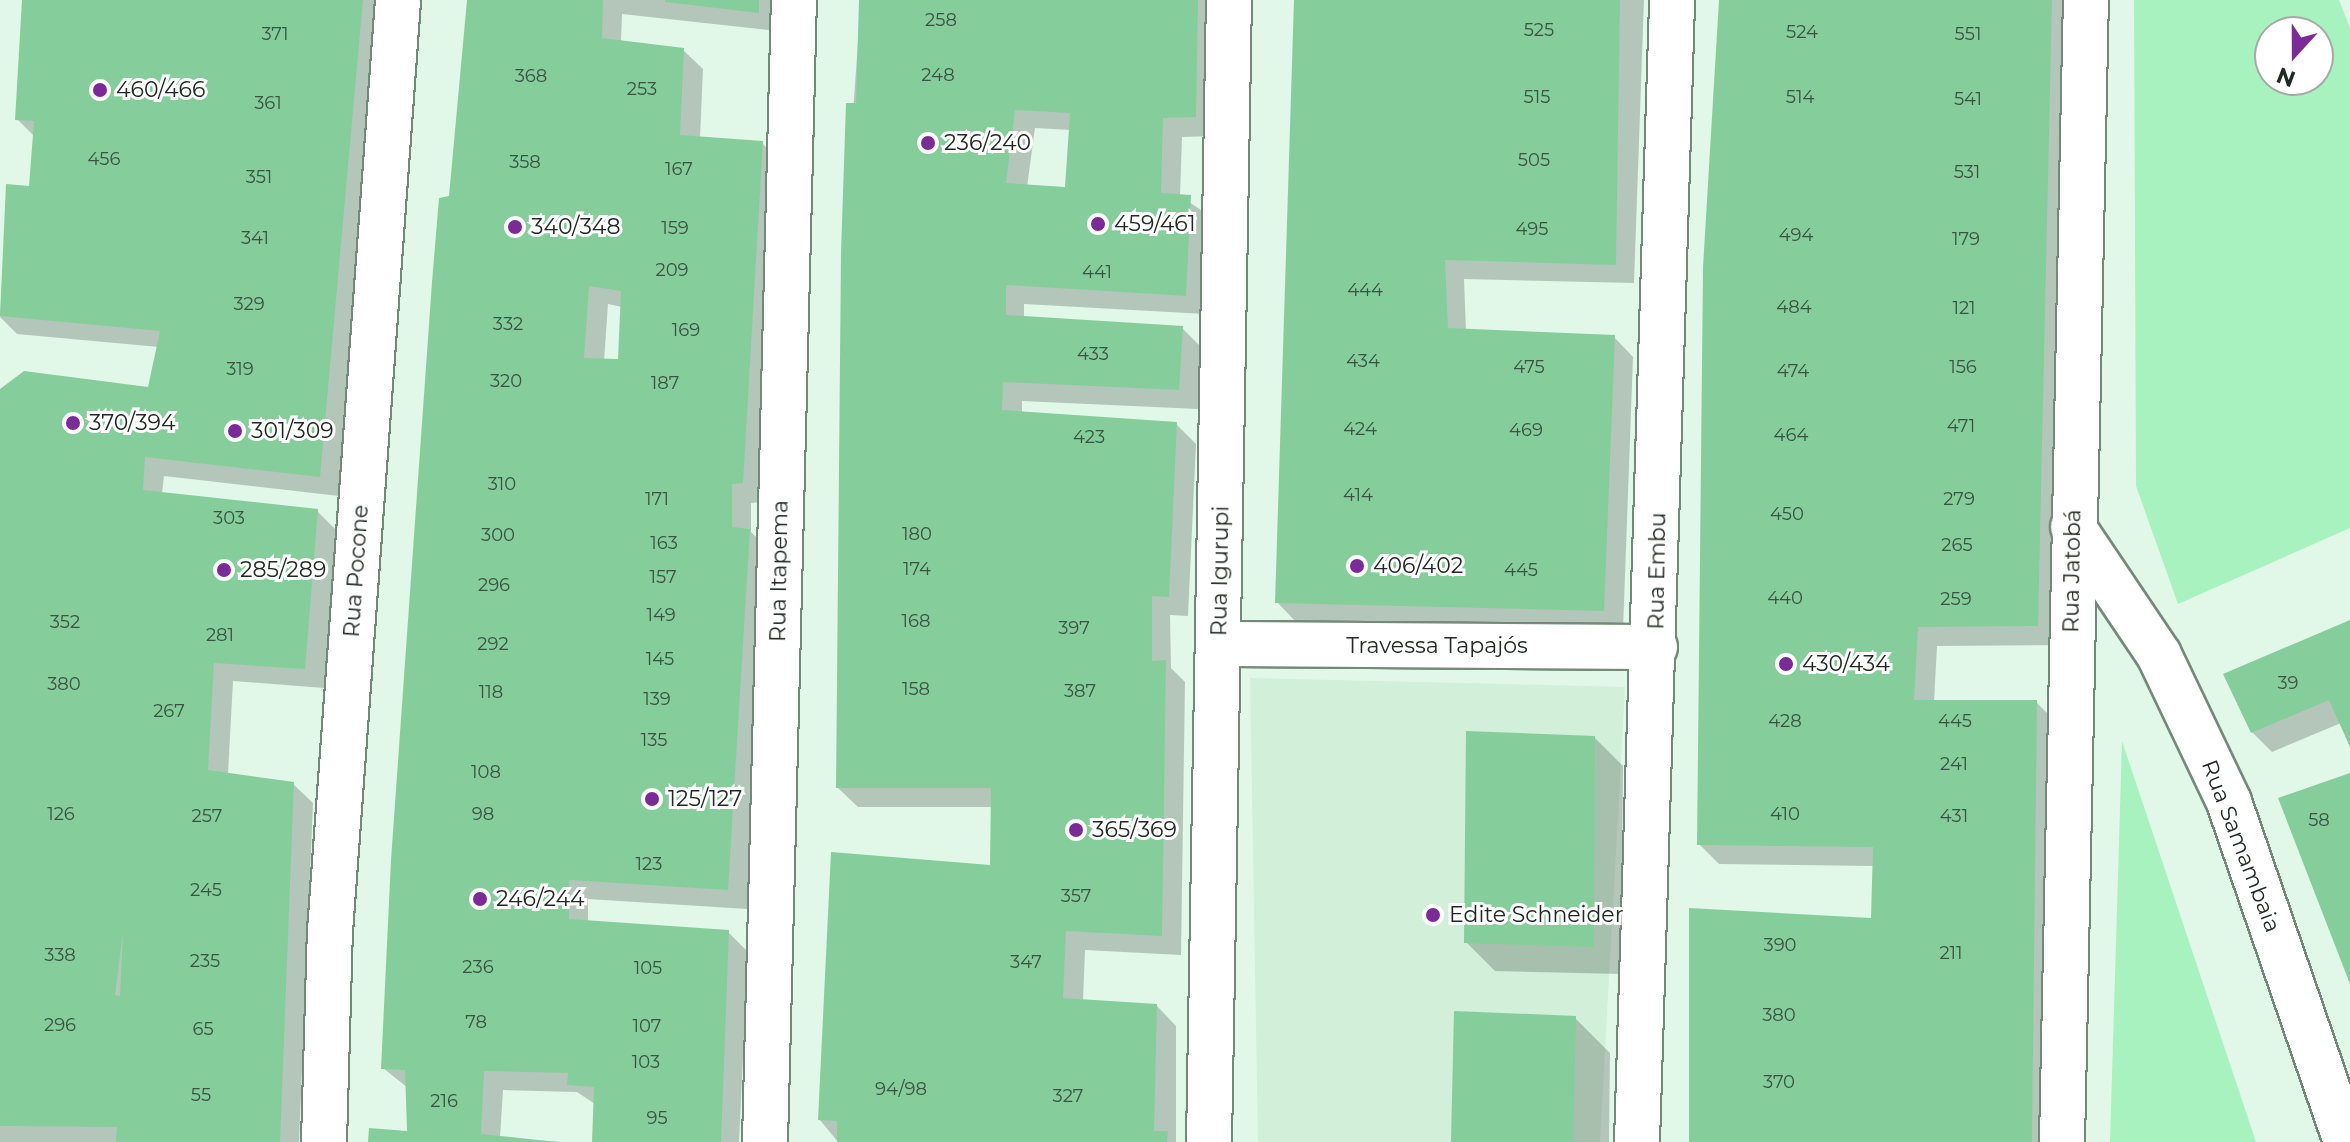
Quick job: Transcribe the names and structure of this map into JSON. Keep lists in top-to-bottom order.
{
  "streets": {
    "street": [
      "Rua Pocone",
      "Rua Itapema",
      "Rua Igurupi",
      "Rua Embu",
      "Rua Jatobá",
      "Travessa Tapajós",
      "Rua Samambaia"
    ]
  },
  "crossings": [
    ["Rua Igurupi", "Travessa Tapajós"],
    ["Rua Embu", "Travessa Tapajós"],
    ["Rua Jatobá", "Rua Samambaia"]
  ],
  "places": [
    "460/466",
    "236/240",
    "459/461",
    "340/348",
    "370/394",
    "301/309",
    "406/402",
    "285/289",
    "430/434",
    "125/127",
    "365/369",
    "246/244",
    "Edite Schneider"
  ],
  "house_numbers": [
    "258",
    "525",
    "524",
    "371",
    "551",
    "248",
    "368",
    "253",
    "515",
    "514",
    "541",
    "361",
    "456",
    "505",
    "358",
    "167",
    "531",
    "351",
    "159",
    "495",
    "494",
    "341",
    "179",
    "209",
    "441",
    "444",
    "329",
    "484",
    "121",
    "332",
    "169",
    "433",
    "434",
    "475",
    "156",
    "319",
    "474",
    "320",
    "187",
    "471",
    "424",
    "469",
    "464",
    "423",
    "310",
    "414",
    "171",
    "279",
    "450",
    "303",
    "180",
    "300",
    "163",
    "265",
    "174",
    "445",
    "157",
    "296",
    "440",
    "259",
    "149",
    "168",
    "352",
    "397",
    "281",
    "292",
    "145",
    "39",
    "380",
    "158",
    "387",
    "118",
    "139",
    "267",
    "428",
    "445",
    "135",
    "241",
    "108",
    "126",
    "98",
    "410",
    "257",
    "431",
    "58",
    "123",
    "245",
    "357",
    "390",
    "211",
    "338",
    "235",
    "347",
    "236",
    "105",
    "380",
    "78",
    "296",
    "107",
    "65",
    "103",
    "370",
    "94/98",
    "55",
    "327",
    "216",
    "95"
  ],
  "north": "bottom"
}
